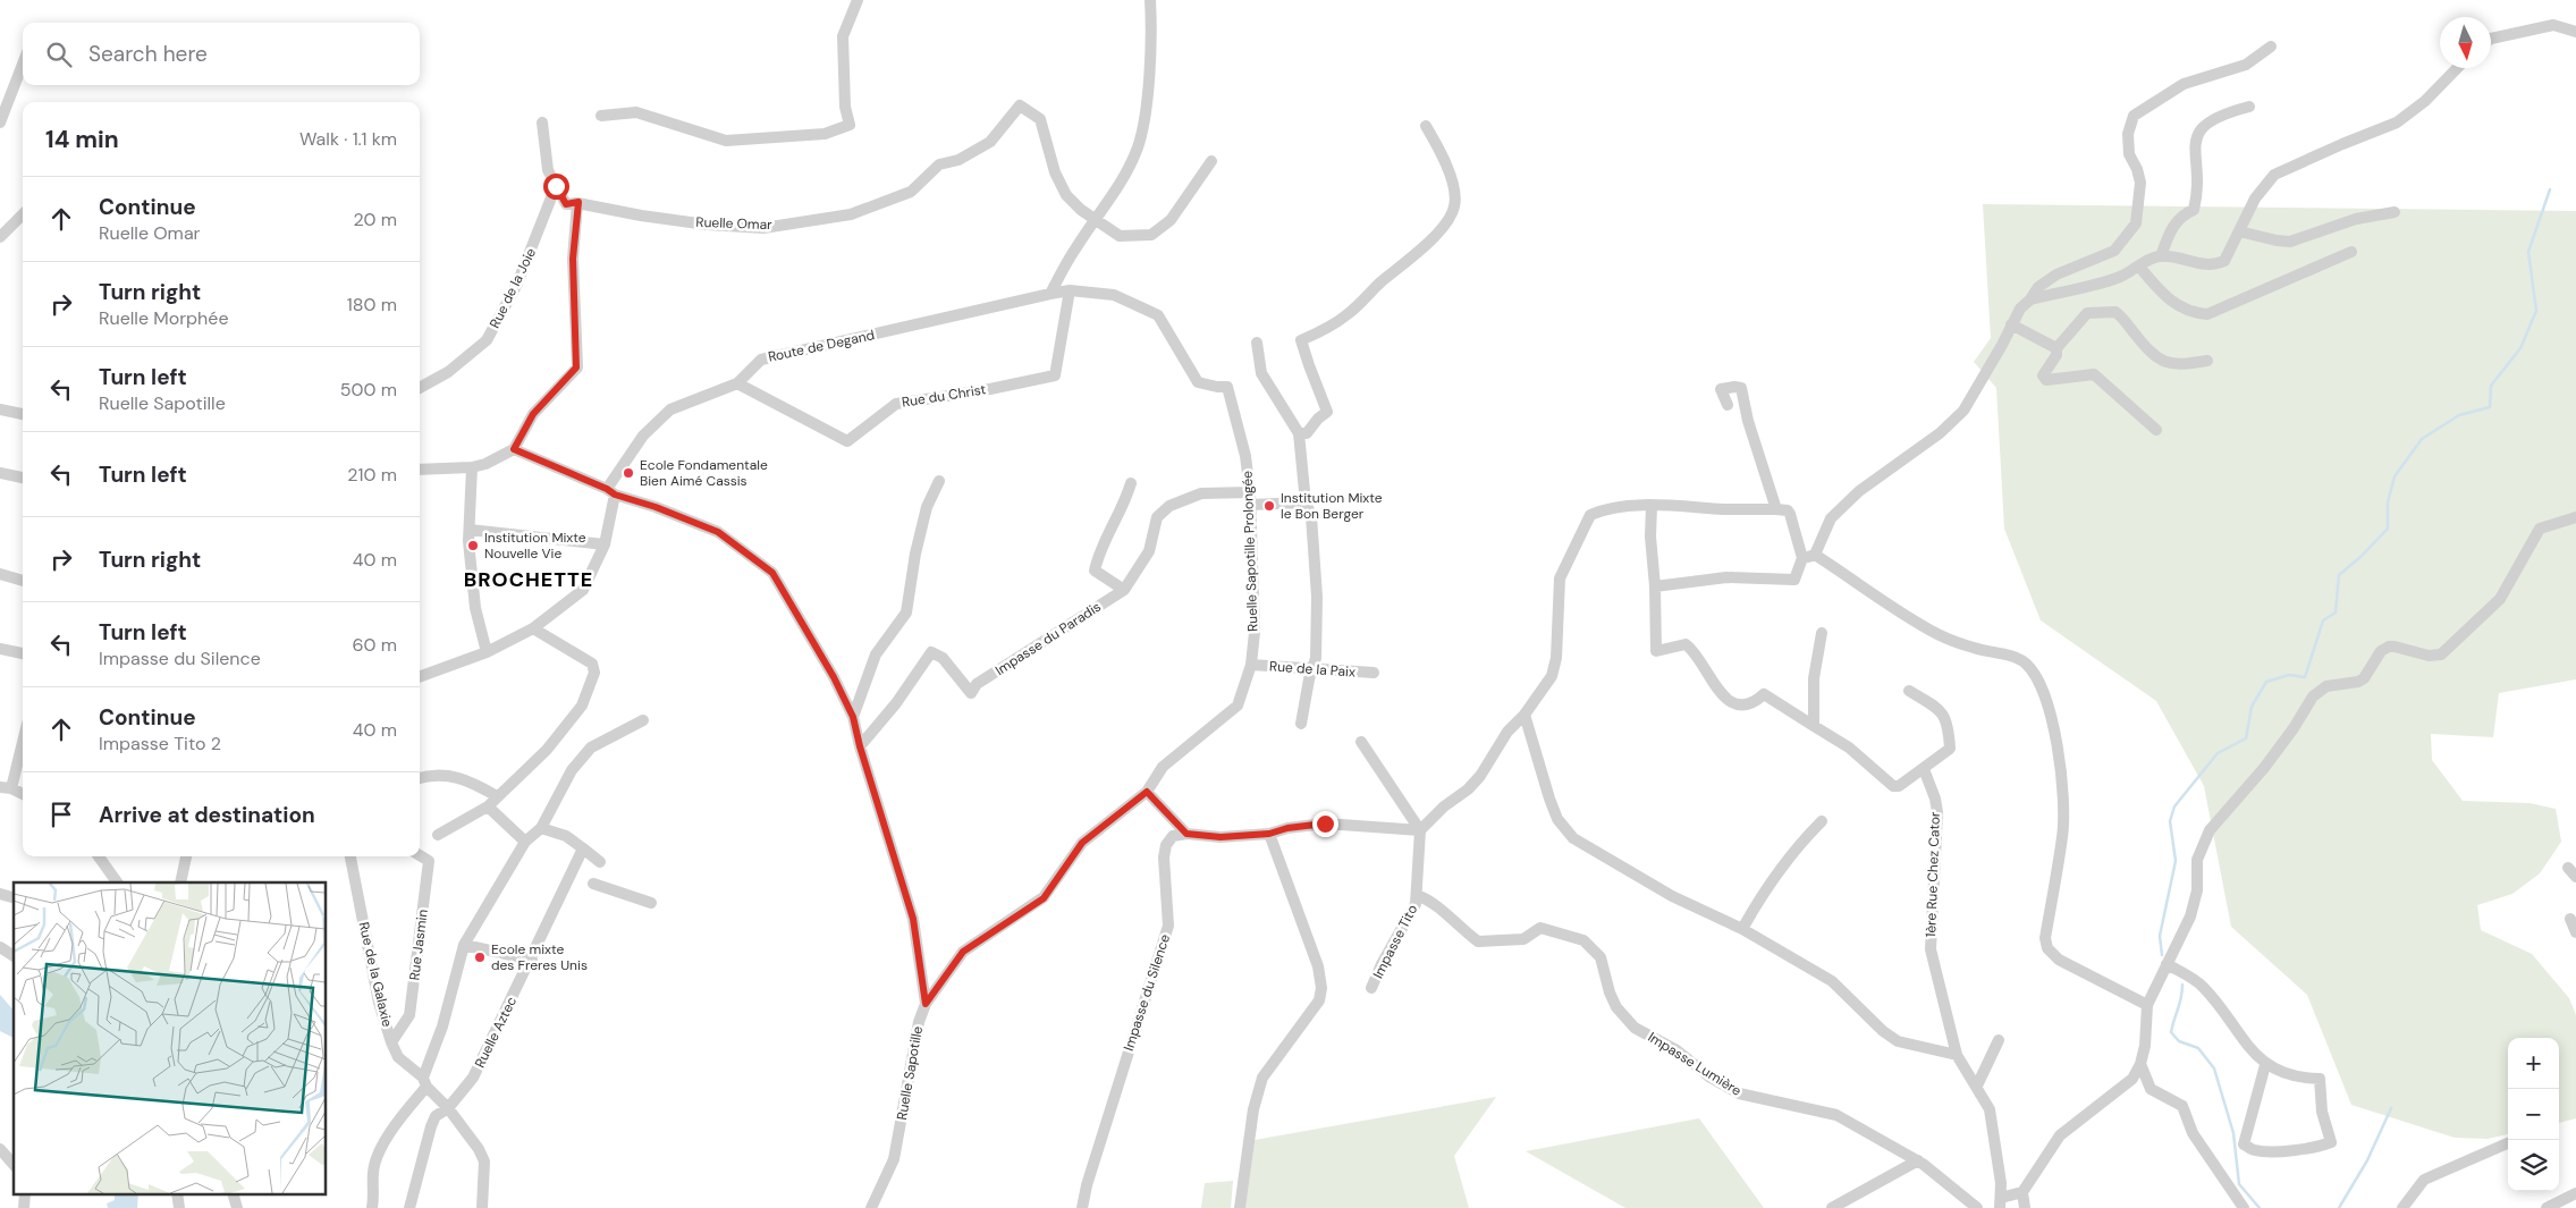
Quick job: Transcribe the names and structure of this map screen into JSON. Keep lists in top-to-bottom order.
{
  "streets": {
    "street": [
      "Ruelle Omar",
      "Rue de la Joie",
      "Route de Degand",
      "Rue du Christ",
      "Ruelle Sapotille Prolongée",
      "Impasse du Paradis",
      "Rue de la Paix",
      "1ère Rue Chez Cator",
      "Impasse Tito",
      "Rue Jasmin",
      "Rue de la Galaxie",
      "Impasse du Silence",
      "Ruelle Aztec",
      "Impasse Lumière",
      "Ruelle Sapotille"
    ]
  },
  "crossings": [
    ["Ruelle Omar", "Rue de la Joie"],
    ["Route de Degand", "Rue du Christ"],
    ["Route de Degand", "Ruelle Sapotille Prolongée"],
    ["Route de Degand", "Ruelle Sapotille"],
    ["Rue du Christ", "Ruelle Sapotille Prolongée"],
    ["Ruelle Sapotille Prolongée", "Impasse du Paradis"],
    ["Ruelle Sapotille Prolongée", "Rue de la Paix"],
    ["Ruelle Sapotille Prolongée", "Ruelle Sapotille"],
    ["Impasse du Paradis", "Ruelle Sapotille"],
    ["Impasse Tito", "Impasse Lumière"],
    ["Rue Jasmin", "Rue de la Galaxie"],
    ["Rue de la Galaxie", "Ruelle Aztec"]
  ],
  "districts": ["BROCHETTE"],
  "places": [
    "Ecole Fondamentale Bien Aimé Cassis",
    "Institution Mixte le Bon Berger",
    "Institution Mixte Nouvelle Vie",
    "Ecole mixte des Freres Unis"
  ],
  "north": "bottom",
  "page": {
    "search": "Search here",
    "heading": ["14 min", "Walk · 1.1 km"],
    "list": [
      ["Continue", "Ruelle Omar", "20 m"],
      ["Turn right", "Ruelle Morphée", "180 m"],
      ["Turn left", "Ruelle Sapotille", "500 m"],
      ["Turn left", "210 m"],
      ["Turn right", "40 m"],
      ["Turn left", "Impasse du Silence", "60 m"],
      ["Continue", "Impasse Tito 2", "40 m"],
      "Arrive at destination"
    ],
    "map_buttons": ["+", "−"]
  }
}
